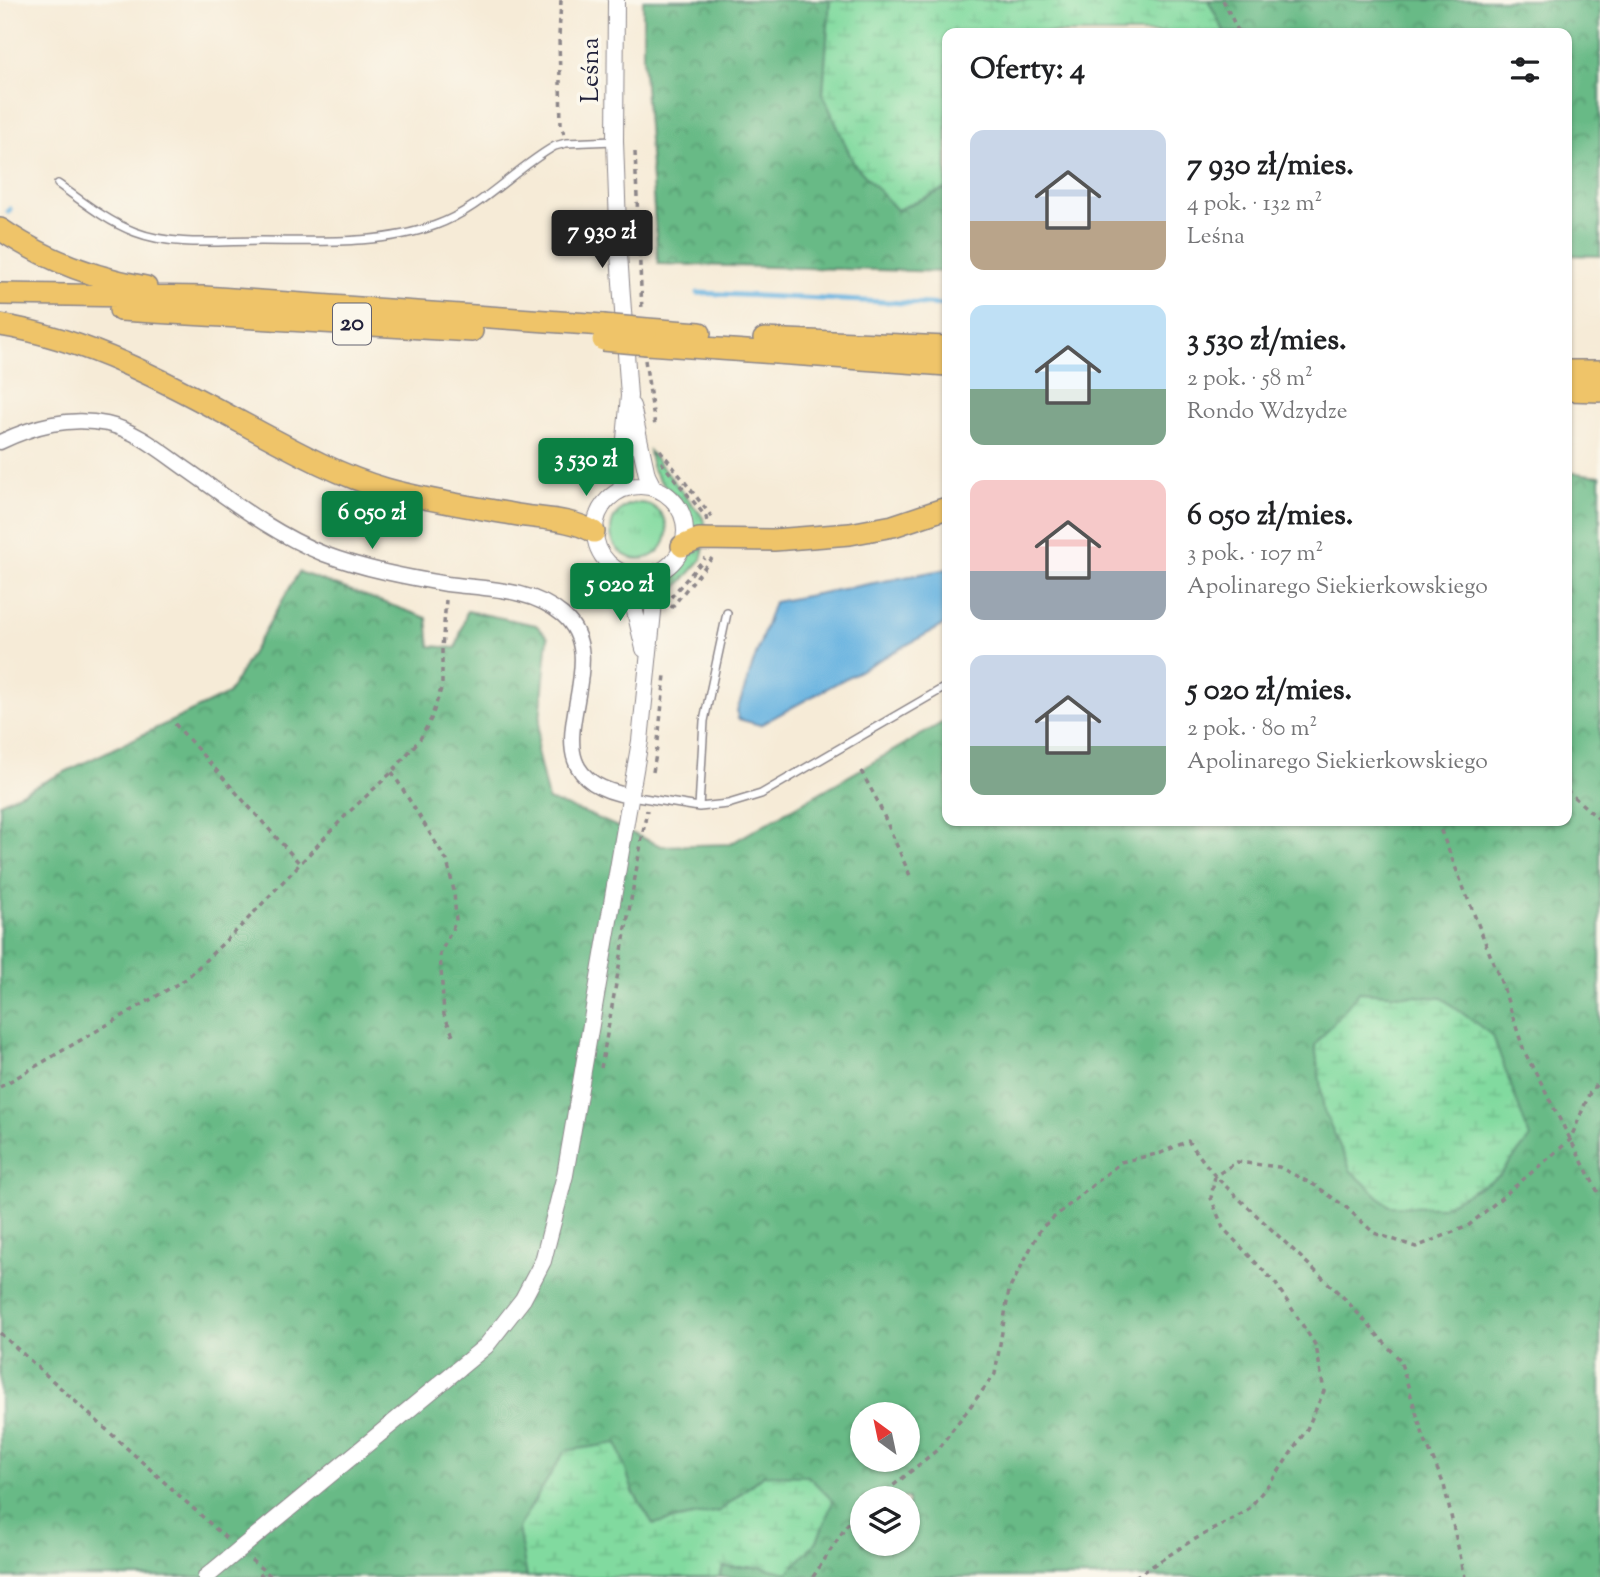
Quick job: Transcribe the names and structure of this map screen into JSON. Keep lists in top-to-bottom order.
{
  "streets": {
    "main road": ["20"],
    "street": ["Leśna"]
  },
  "north": "top left",
  "page": {
    "heading": "Oferty: 4",
    "list": [
      {
        "name": "7 930 zł/mies.",
        "note": "4 pok. · 132 m² · Leśna"
      },
      {
        "name": "3 530 zł/mies.",
        "note": "2 pok. · 58 m² · Rondo Wdzydze"
      },
      {
        "name": "6 050 zł/mies.",
        "note": "3 pok. · 107 m² · Apolinarego Siekierkowskiego"
      },
      {
        "name": "5 020 zł/mies.",
        "note": "2 pok. · 80 m² · Apolinarego Siekierkowskiego"
      }
    ],
    "price": [
      "7 930 zł",
      "3 530 zł",
      "6 050 zł",
      "5 020 zł"
    ]
  }
}
